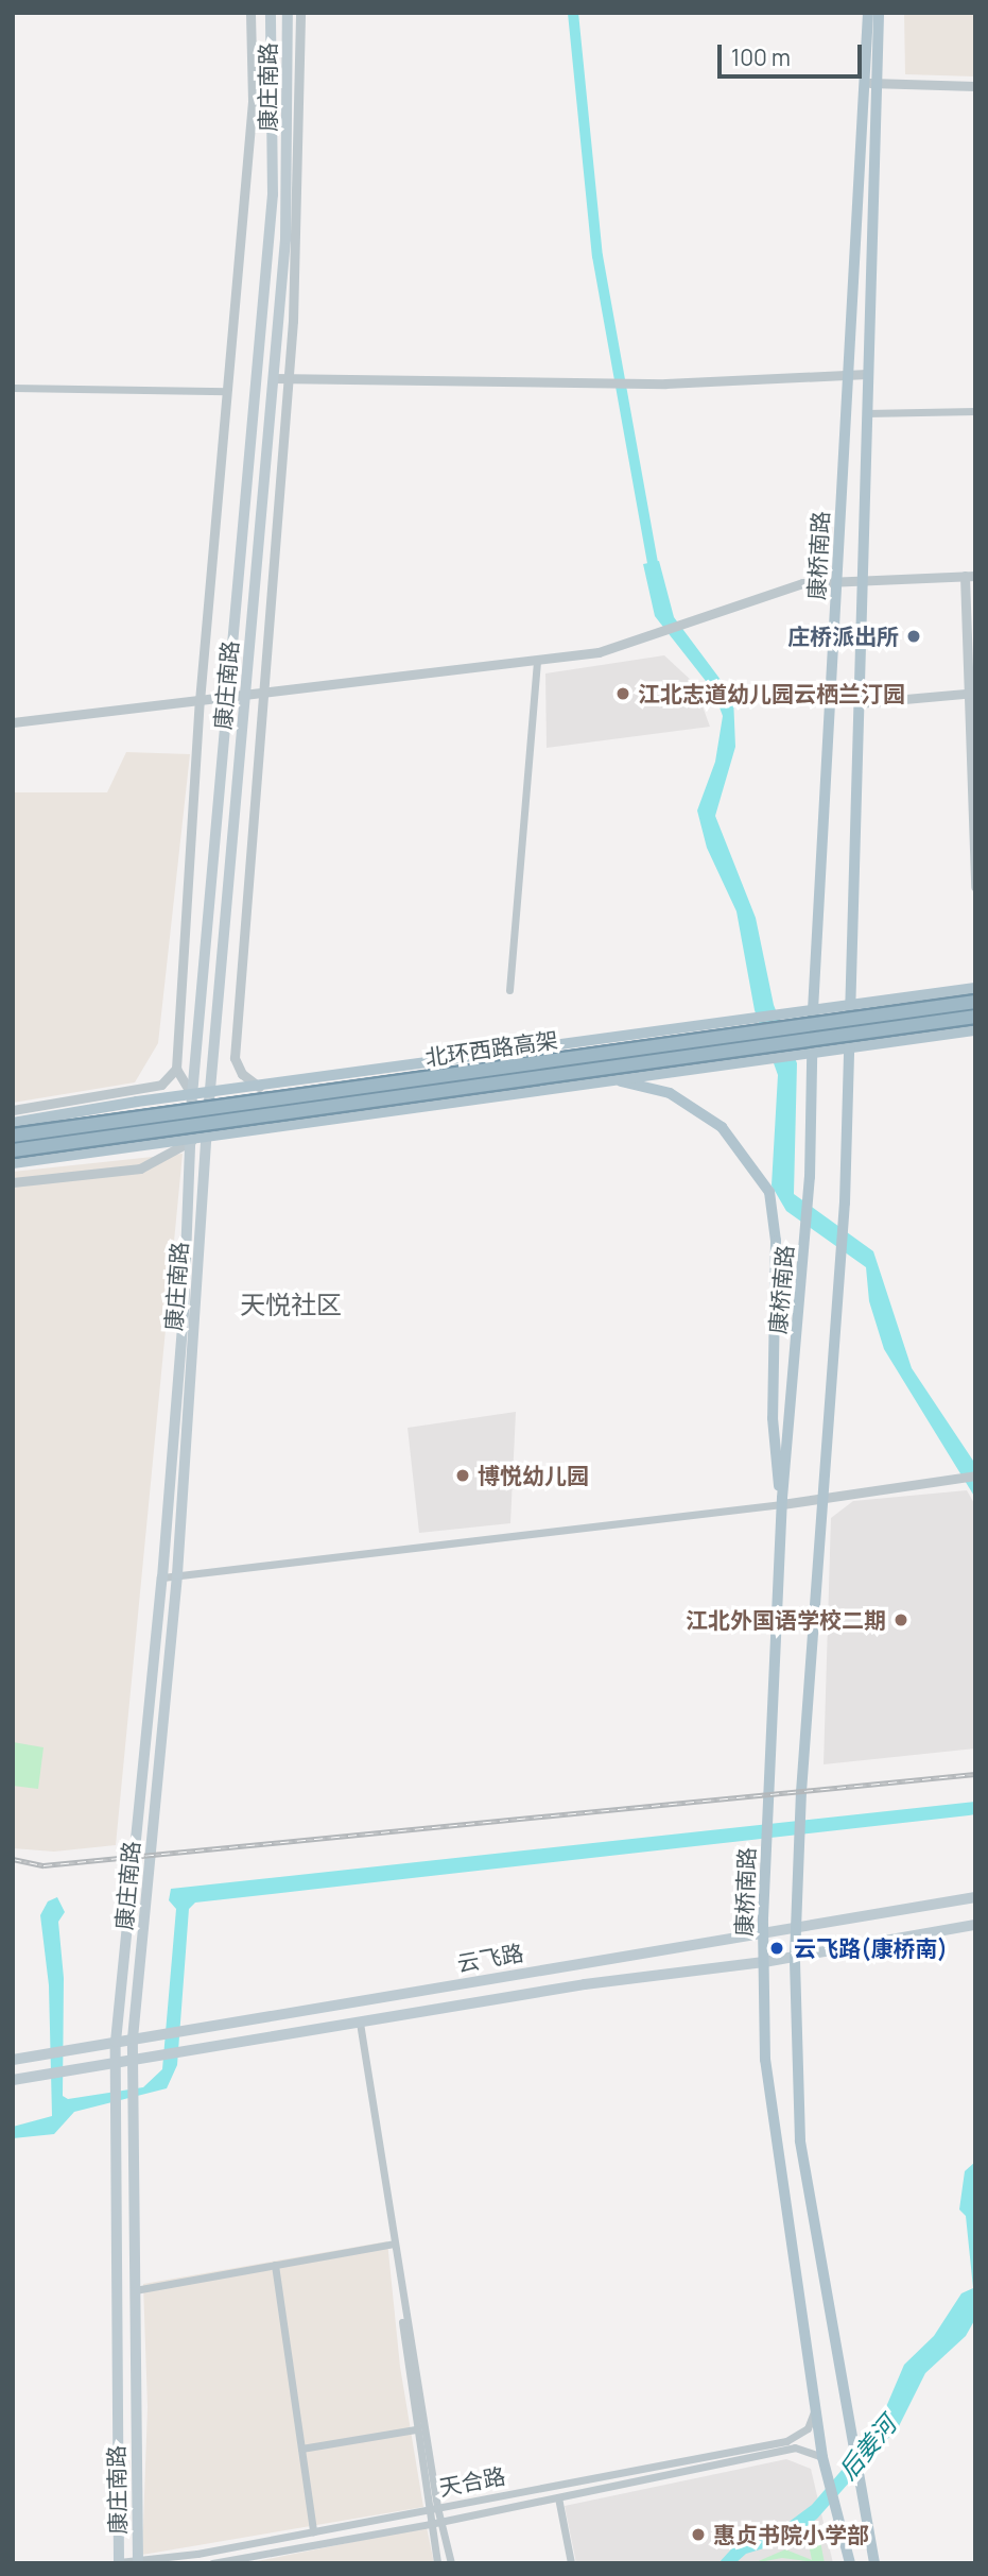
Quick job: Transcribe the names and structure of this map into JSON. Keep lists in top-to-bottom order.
{
  "streets": {
    "highway": ["北环西路高架"],
    "main road": ["康庄南路", "康桥南路", "云飞路"],
    "street": ["天合路"]
  },
  "crossings": [
    ["康庄南路", "云飞路"],
    ["康庄南路", "天合路"],
    ["康桥南路", "云飞路"],
    ["康桥南路", "天合路"]
  ],
  "districts": ["天悦社区"],
  "water": ["后姜河"],
  "places": [
    "庄桥派出所",
    "江北志道幼儿园云栖兰汀园",
    "博悦幼儿园",
    "江北外国语学校二期",
    "云飞路(康桥南)",
    "惠贞书院小学部"
  ],
  "scale_bar": "100 m"
}
